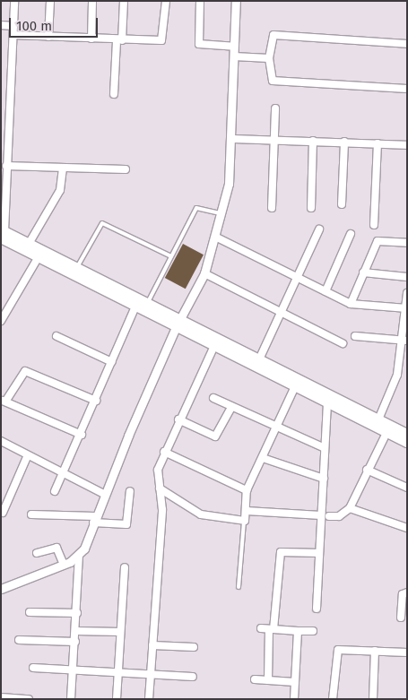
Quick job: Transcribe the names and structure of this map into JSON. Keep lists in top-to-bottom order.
{
  "scale_bar": "100 m"
}
